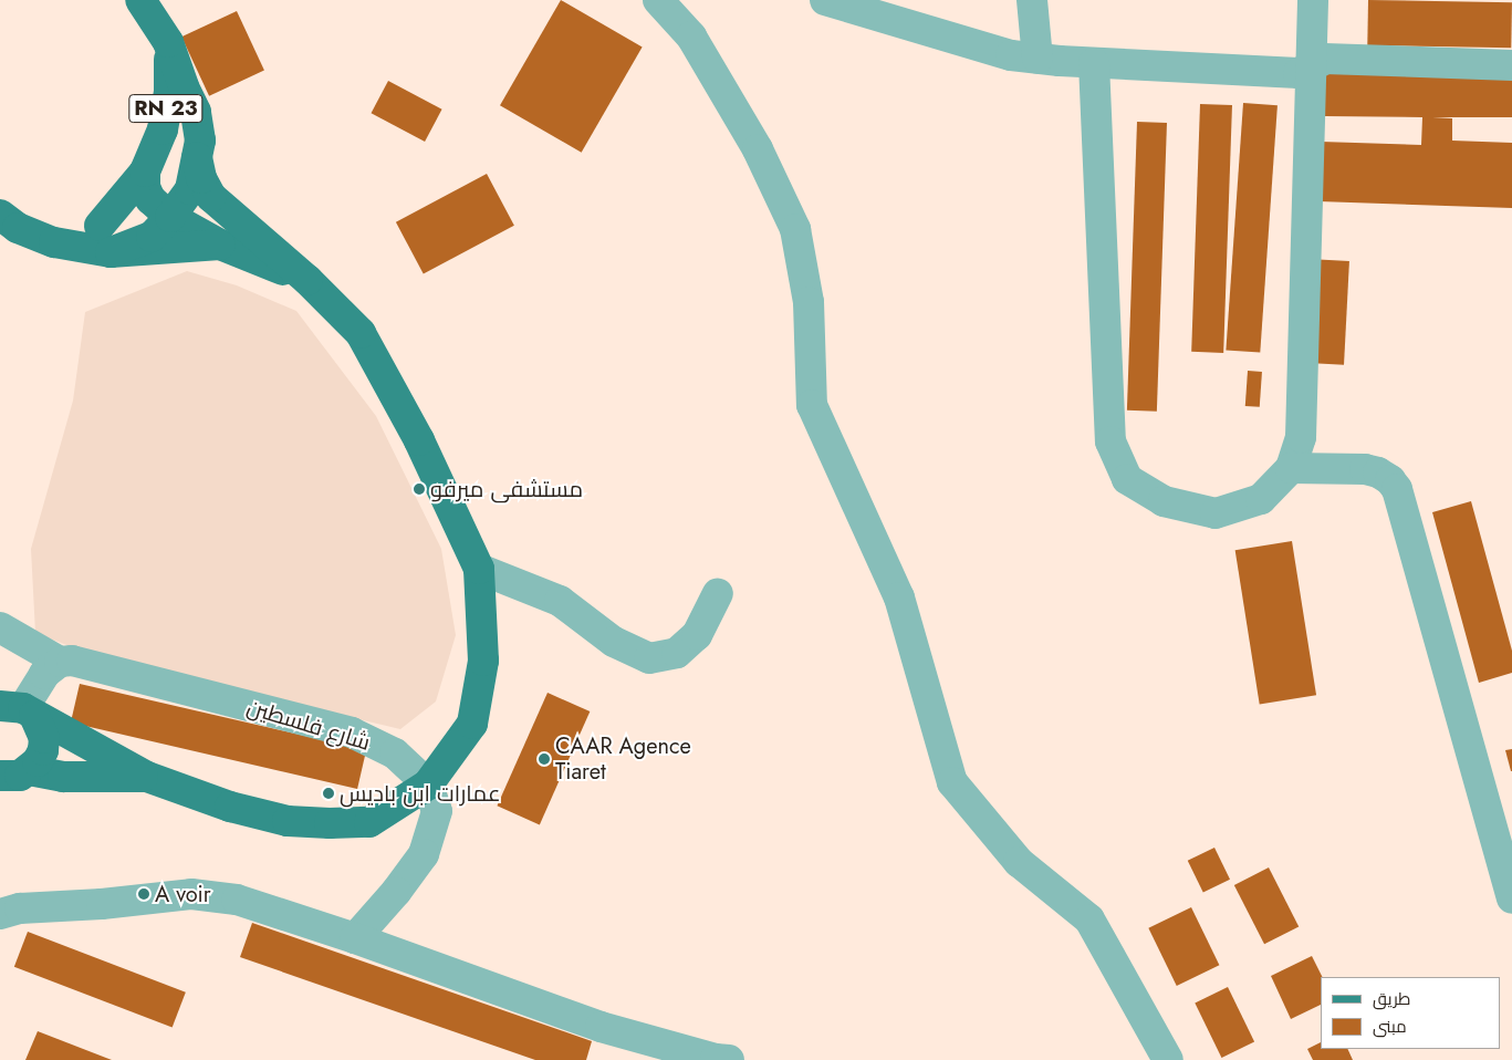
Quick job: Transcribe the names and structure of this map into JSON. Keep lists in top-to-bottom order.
{
  "streets": {
    "main road": ["RN 23"],
    "street": ["شارع فلسطين"]
  },
  "places": [
    "مستشفى ميرفو",
    "CAAR Agence Tiaret",
    "عمارات ابن باديس",
    "A voir"
  ],
  "legend": ["طريق", "مبنى"]
}
